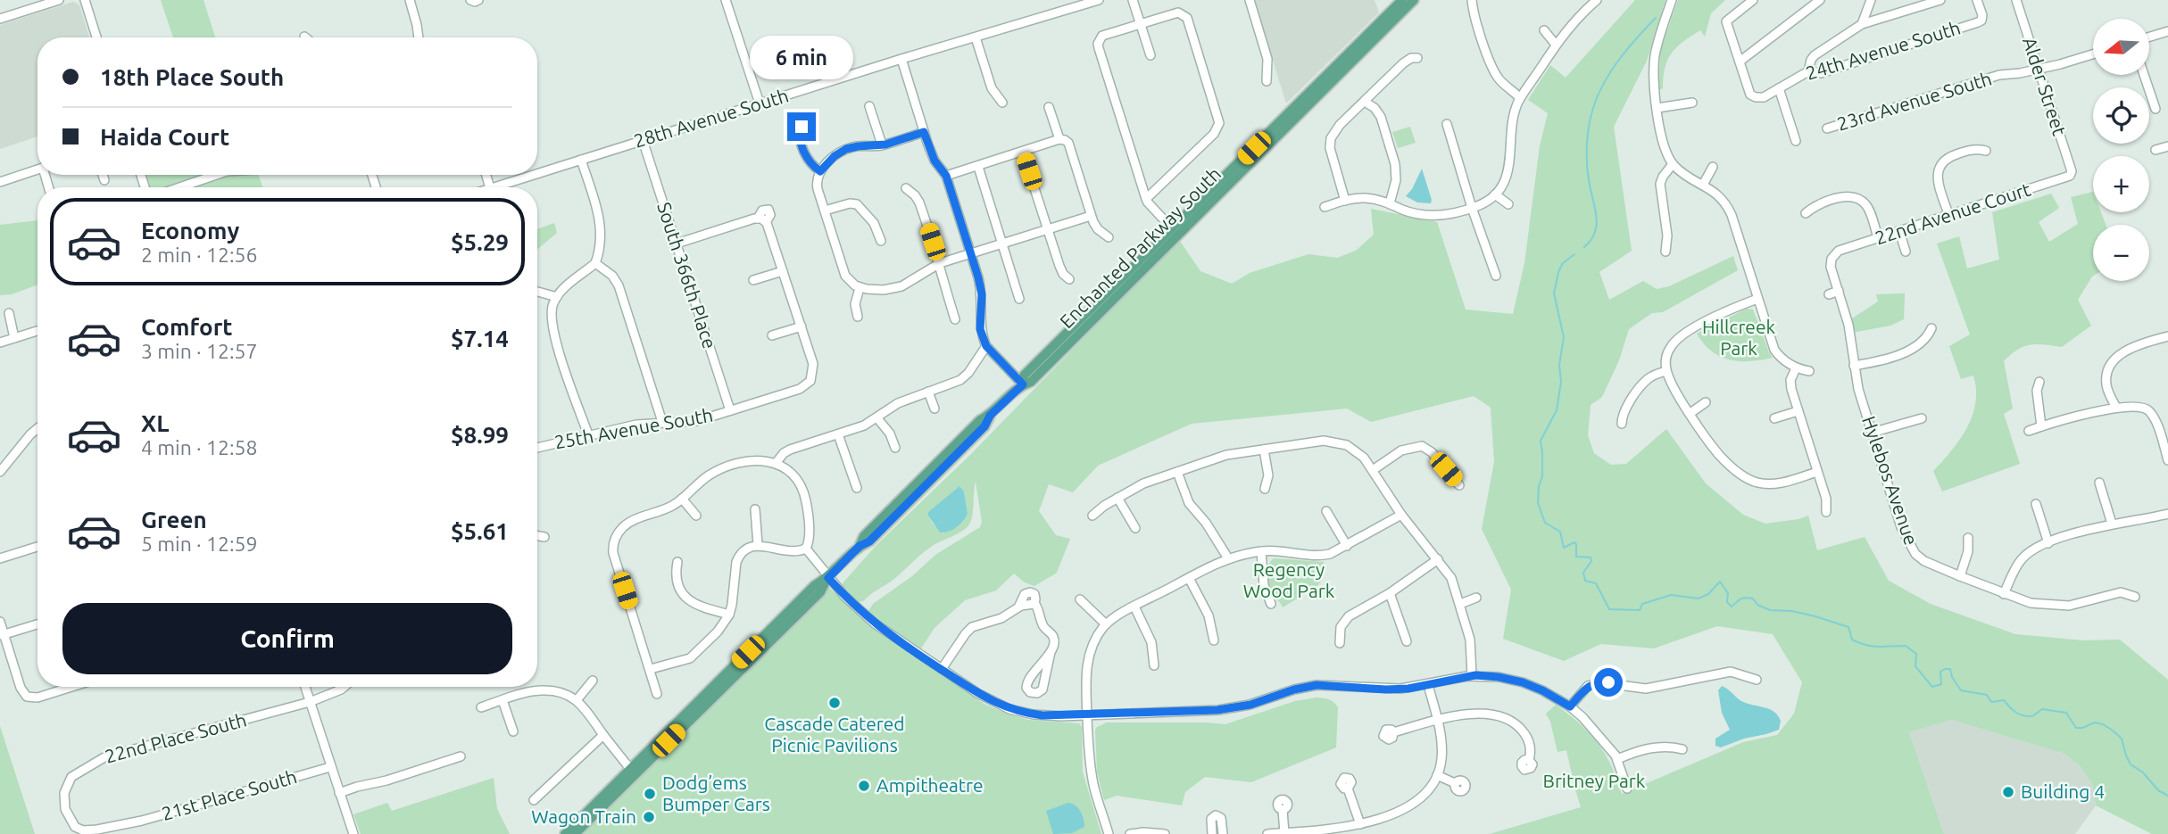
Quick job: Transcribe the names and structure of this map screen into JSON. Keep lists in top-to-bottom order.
{
  "streets": {
    "main road": ["Enchanted Parkway South"],
    "street": [
      "24th Avenue South",
      "Alder Street",
      "23rd Avenue South",
      "28th Avenue South",
      "22nd Avenue Court",
      "South 366th Place",
      "25th Avenue South",
      "Hylebos Avenue",
      "22nd Place South",
      "21st Place South"
    ]
  },
  "crossings": [
    ["Alder Street", "23rd Avenue South"],
    ["Alder Street", "22nd Avenue Court"],
    ["28th Avenue South", "South 366th Place"],
    ["22nd Avenue Court", "Hylebos Avenue"],
    ["South 366th Place", "25th Avenue South"],
    ["22nd Place South", "21st Place South"]
  ],
  "parks": ["Hillcreek Park", "Regency Wood Park", "Britney Park"],
  "places": [
    "Cascade Catered Picnic Pavilions",
    "Ampitheatre",
    "Building 4",
    "Dodg’ems Bumper Cars",
    "Wagon Train"
  ],
  "north": "left",
  "page": {
    "map_buttons": ["+", "−"],
    "bubble": "6 min",
    "banner": ["18th Place South", "Haida Court"],
    "list": [
      {
        "name": "Economy",
        "note": "2 min · 12:56",
        "value": "$5.29"
      },
      {
        "name": "Comfort",
        "note": "3 min · 12:57",
        "value": "$7.14"
      },
      {
        "name": "XL",
        "note": "4 min · 12:58",
        "value": "$8.99"
      },
      {
        "name": "Green",
        "note": "5 min · 12:59",
        "value": "$5.61"
      }
    ],
    "buttons": "Confirm"
  }
}
